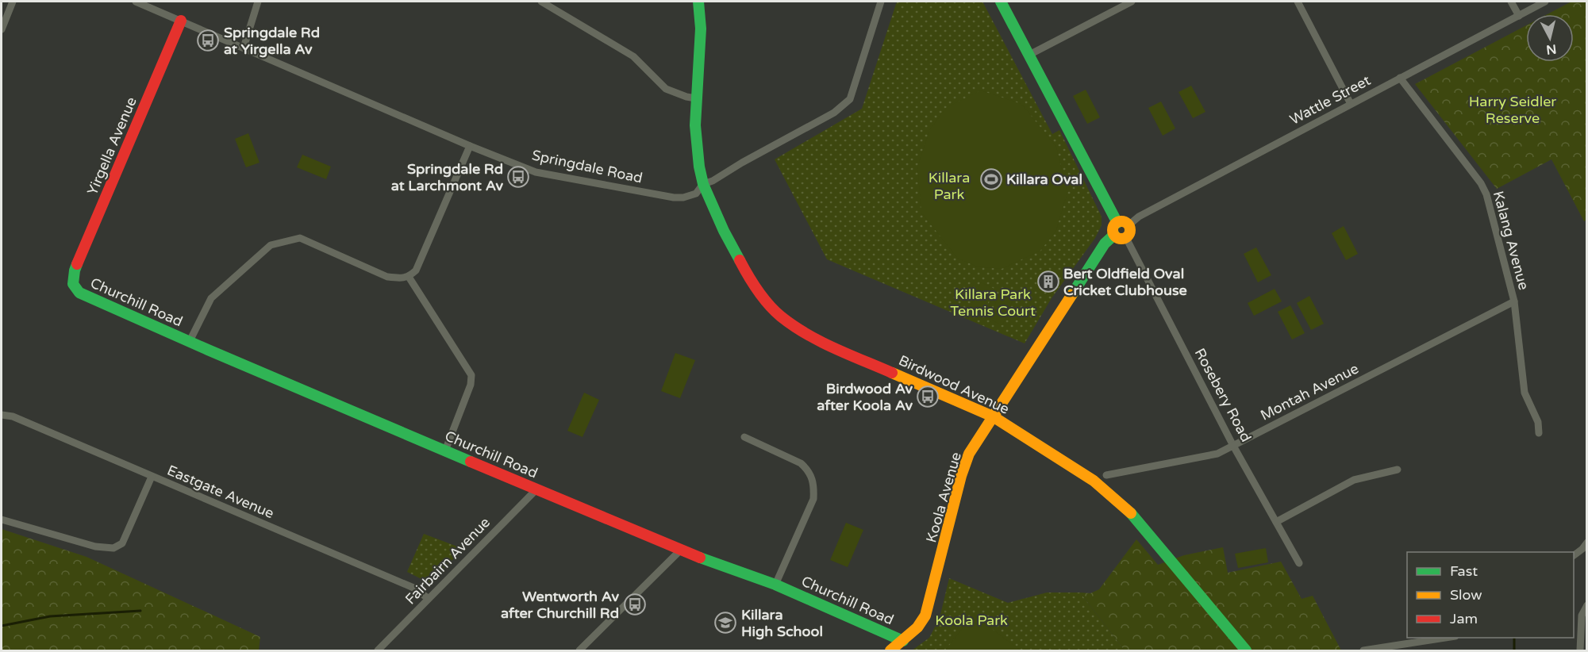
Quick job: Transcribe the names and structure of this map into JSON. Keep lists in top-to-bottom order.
{
  "streets": {
    "street": [
      "Wattle Street",
      "Yirgella Avenue",
      "Springdale Road",
      "Kalang Avenue",
      "Churchill Road",
      "Birdwood Avenue",
      "Montah Avenue",
      "Rosebery Road",
      "Eastgate Avenue",
      "Koola Avenue",
      "Fairbairn Avenue"
    ]
  },
  "crossings": [
    ["Wattle Street", "Kalang Avenue"],
    ["Wattle Street", "Rosebery Road"],
    ["Wattle Street", "Koola Avenue"],
    ["Yirgella Avenue", "Springdale Road"],
    ["Yirgella Avenue", "Churchill Road"],
    ["Springdale Road", "Birdwood Avenue"],
    ["Kalang Avenue", "Montah Avenue"],
    ["Churchill Road", "Koola Avenue"],
    ["Churchill Road", "Fairbairn Avenue"],
    ["Birdwood Avenue", "Koola Avenue"],
    ["Montah Avenue", "Rosebery Road"],
    ["Rosebery Road", "Koola Avenue"],
    ["Eastgate Avenue", "Fairbairn Avenue"]
  ],
  "parks": [
    "Harry Seidler Reserve",
    "Killara Park",
    "Killara Park Tennis Court",
    "Koola Park"
  ],
  "places": {
    "bus stop": [
      "Springdale Rd at Yirgella Av",
      "Springdale Rd at Larchmont Av",
      "Birdwood Av after Koola Av",
      "Wentworth Av after Churchill Rd"
    ],
    "sports": ["Killara Oval"],
    "building": ["Bert Oldfield Oval Cricket Clubhouse"],
    "school or university": ["Killara High School"]
  },
  "legend": ["Fast", "Slow", "Jam"],
  "north": "bottom"
}
